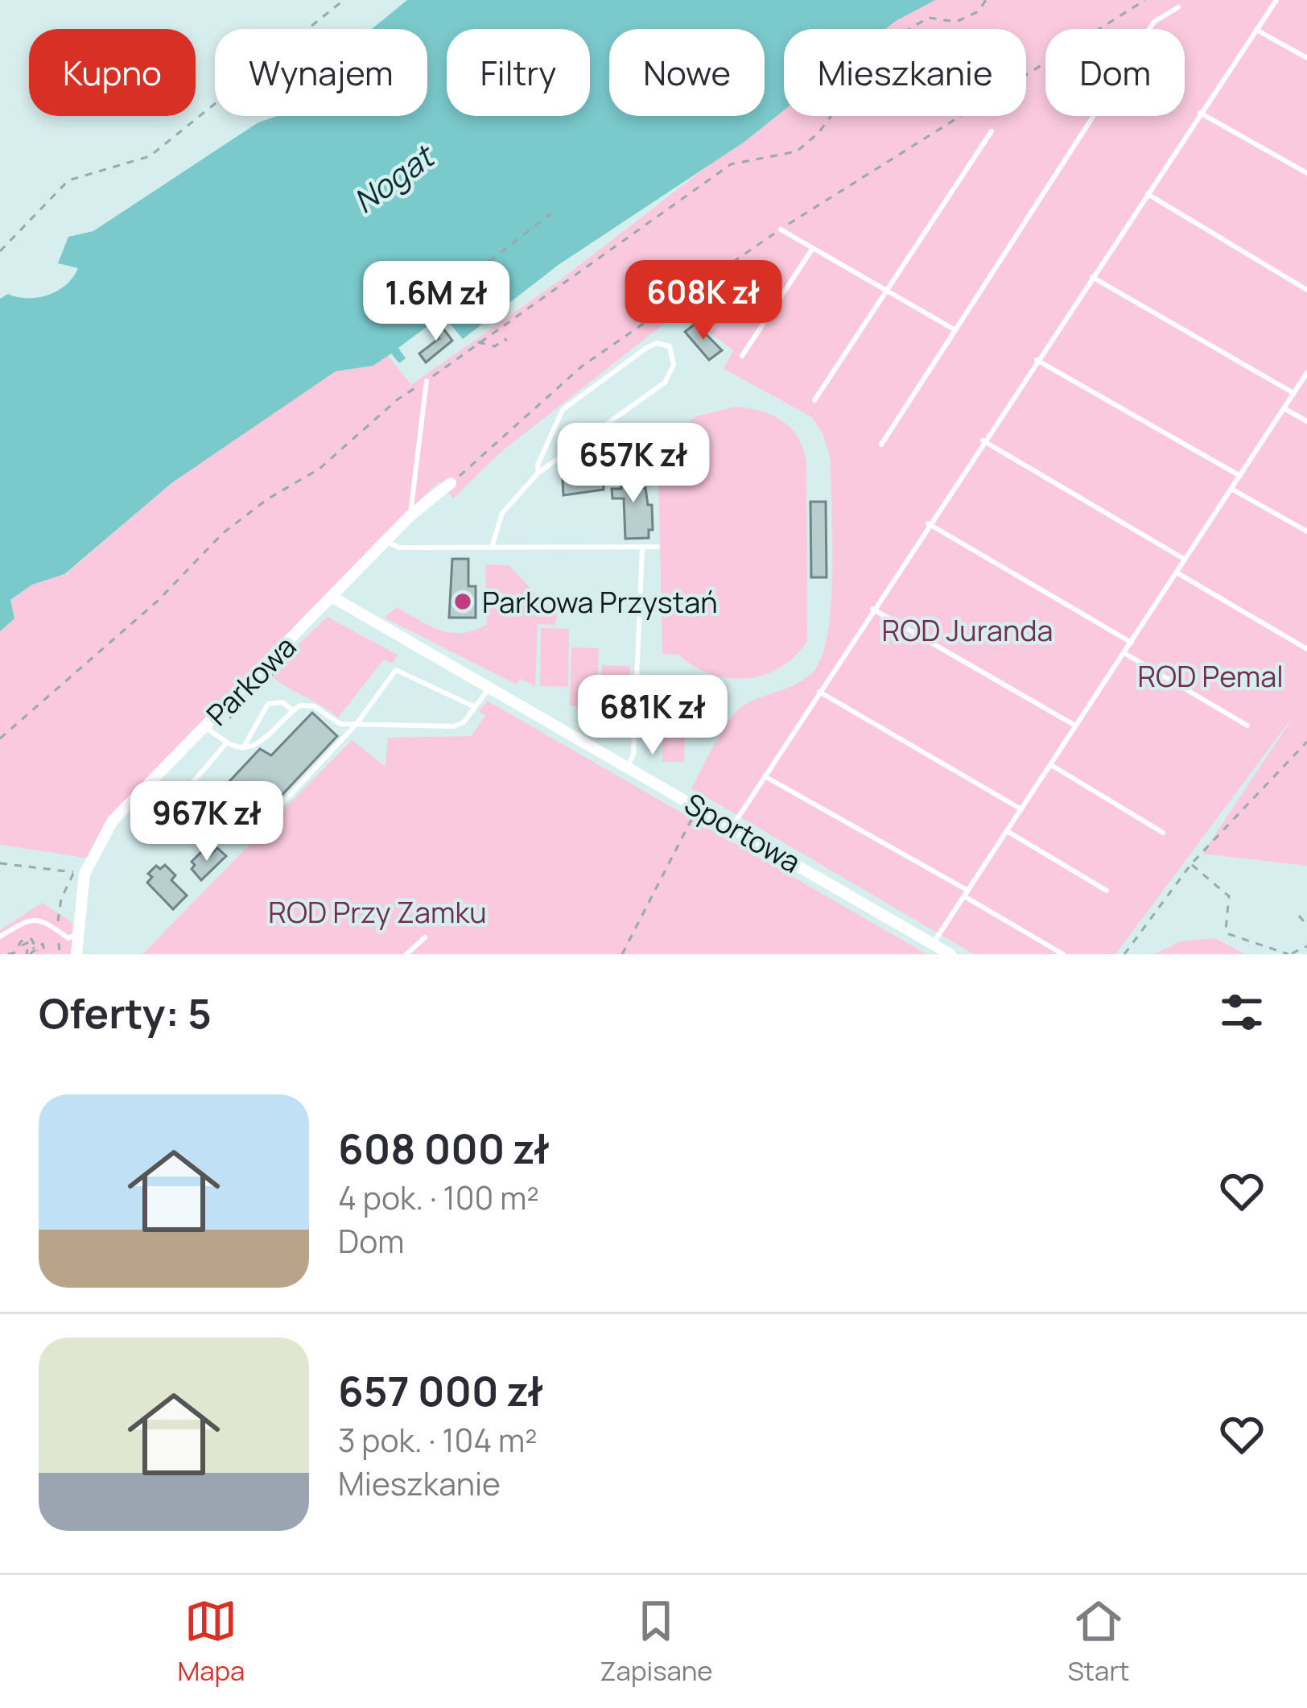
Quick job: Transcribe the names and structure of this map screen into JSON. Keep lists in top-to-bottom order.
{
  "streets": {
    "street": ["Parkowa", "Sportowa"]
  },
  "crossings": [
    ["Parkowa", "Sportowa"]
  ],
  "water": ["Nogat"],
  "parks": ["ROD Juranda", "ROD Pemal", "ROD Przy Zamku"],
  "places": ["Parkowa Przystań"],
  "page": {
    "chip": [
      "Kupno",
      "Wynajem",
      "Filtry",
      "Nowe",
      "Mieszkanie",
      "Dom"
    ],
    "price": [
      "608K zł",
      "1.6M zł",
      "657K zł",
      "681K zł",
      "967K zł"
    ],
    "heading": "Oferty: 5",
    "list": [
      {
        "name": "608 000 zł",
        "note": "4 pok. · 100 m² · Dom"
      },
      {
        "name": "657 000 zł",
        "note": "3 pok. · 104 m² · Mieszkanie"
      }
    ],
    "tabs": ["Mapa", "Zapisane", "Start"]
  }
}
